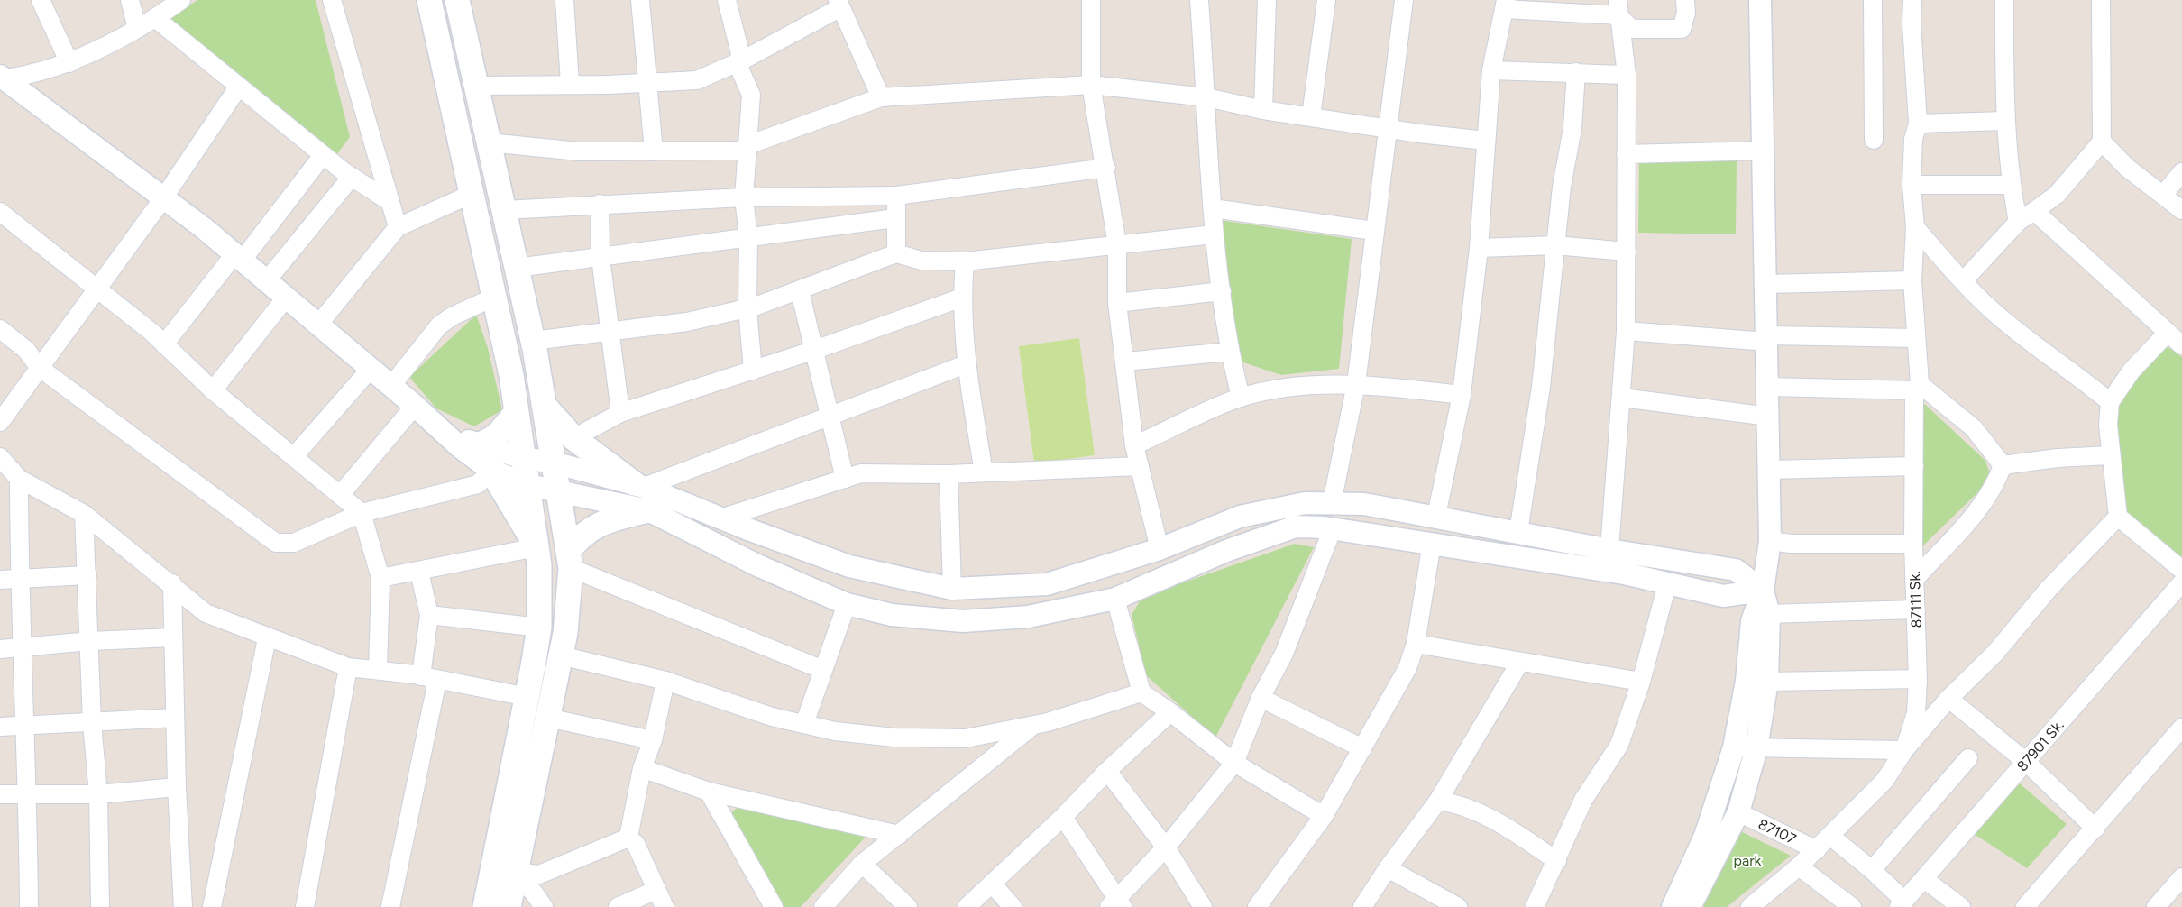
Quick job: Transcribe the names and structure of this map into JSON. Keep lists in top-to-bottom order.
{
  "streets": {
    "street": ["87111 Sk.", "87901 Sk.", "87107"]
  },
  "crossings": [
    ["87111 Sk.", "87107"]
  ],
  "parks": ["park"]
}
